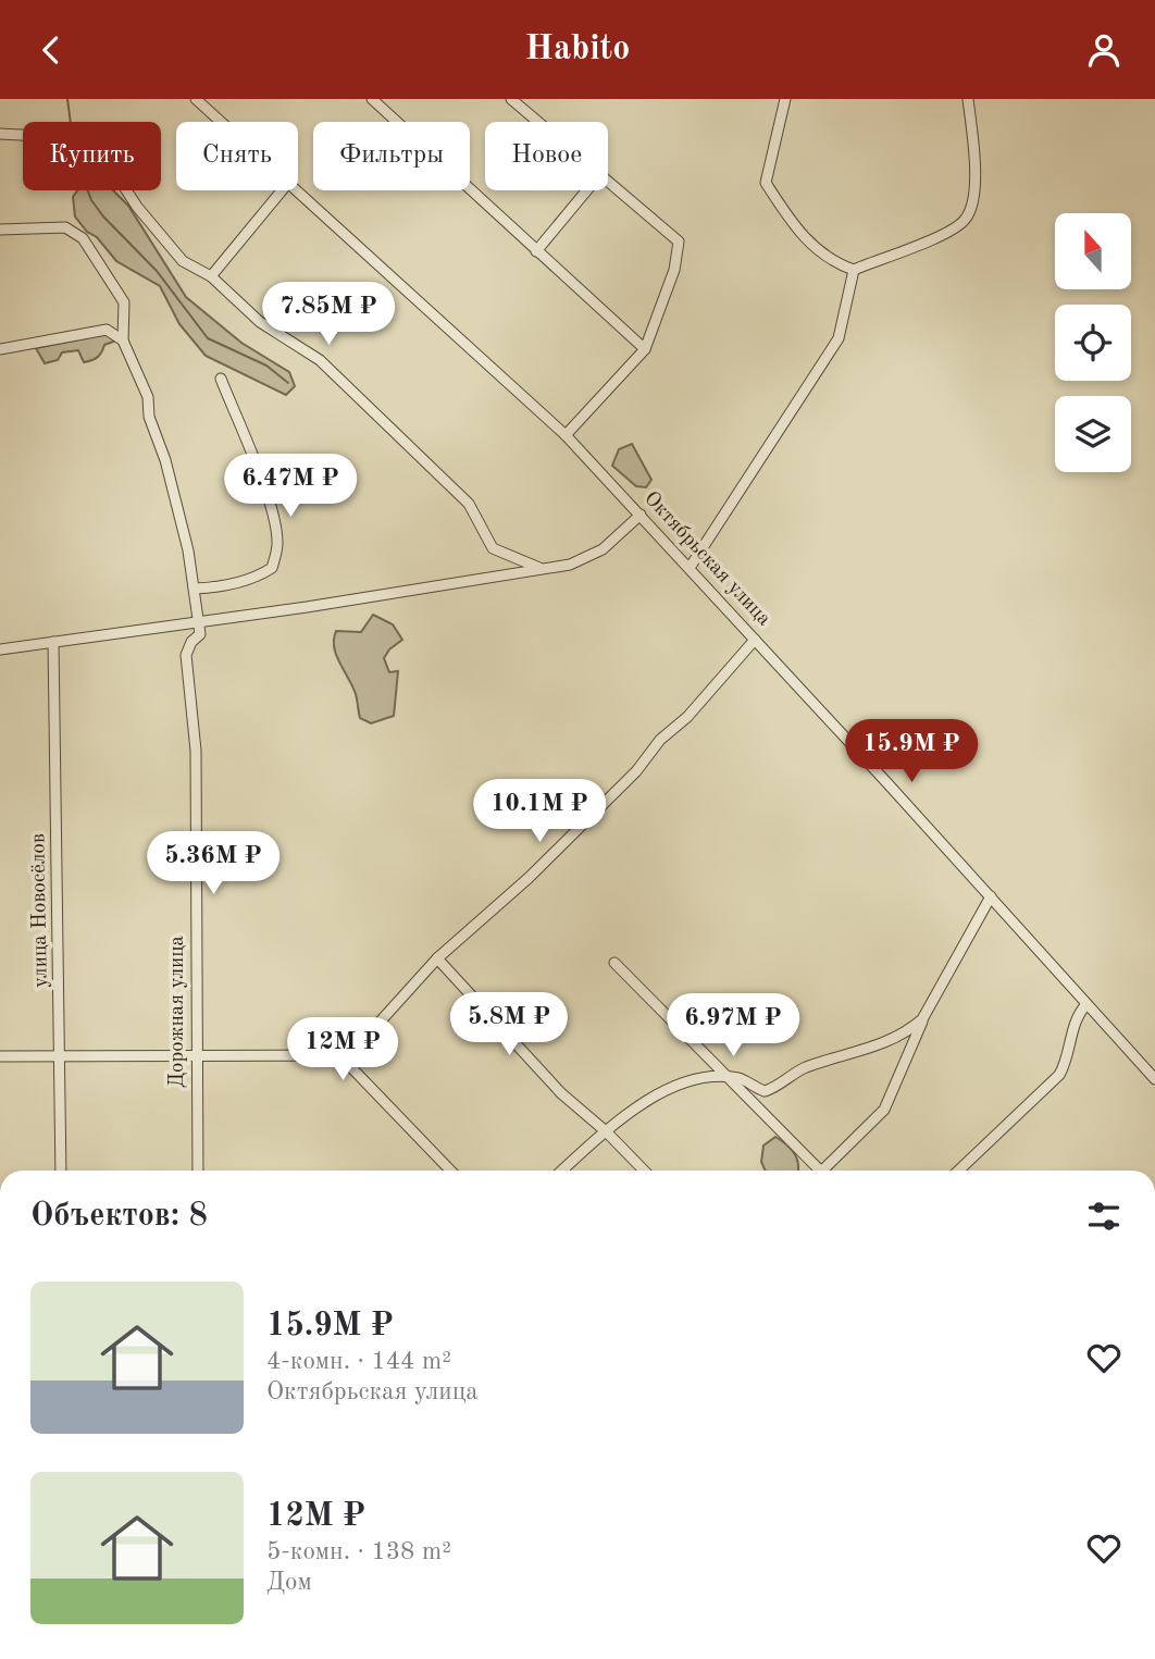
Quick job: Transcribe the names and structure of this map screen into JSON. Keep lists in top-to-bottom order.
{
  "streets": {
    "street": ["Октябрьская улица", "улица Новосёлов", "Дорожная улица"]
  },
  "north": "top",
  "page": {
    "header": "Habito",
    "chip": [
      "Купить",
      "Снять",
      "Фильтры",
      "Новое"
    ],
    "price": [
      "7.85M ₽",
      "6.47M ₽",
      "15.9M ₽",
      "10.1M ₽",
      "5.36M ₽",
      "5.8M ₽",
      "6.97M ₽",
      "12M ₽"
    ],
    "heading": "Объектов: 8",
    "list": [
      {
        "name": "15.9M ₽",
        "note": "4-комн. · 144 m² · Октябрьская улица"
      },
      {
        "name": "12M ₽",
        "note": "5-комн. · 138 m² · Дом"
      }
    ]
  }
}
